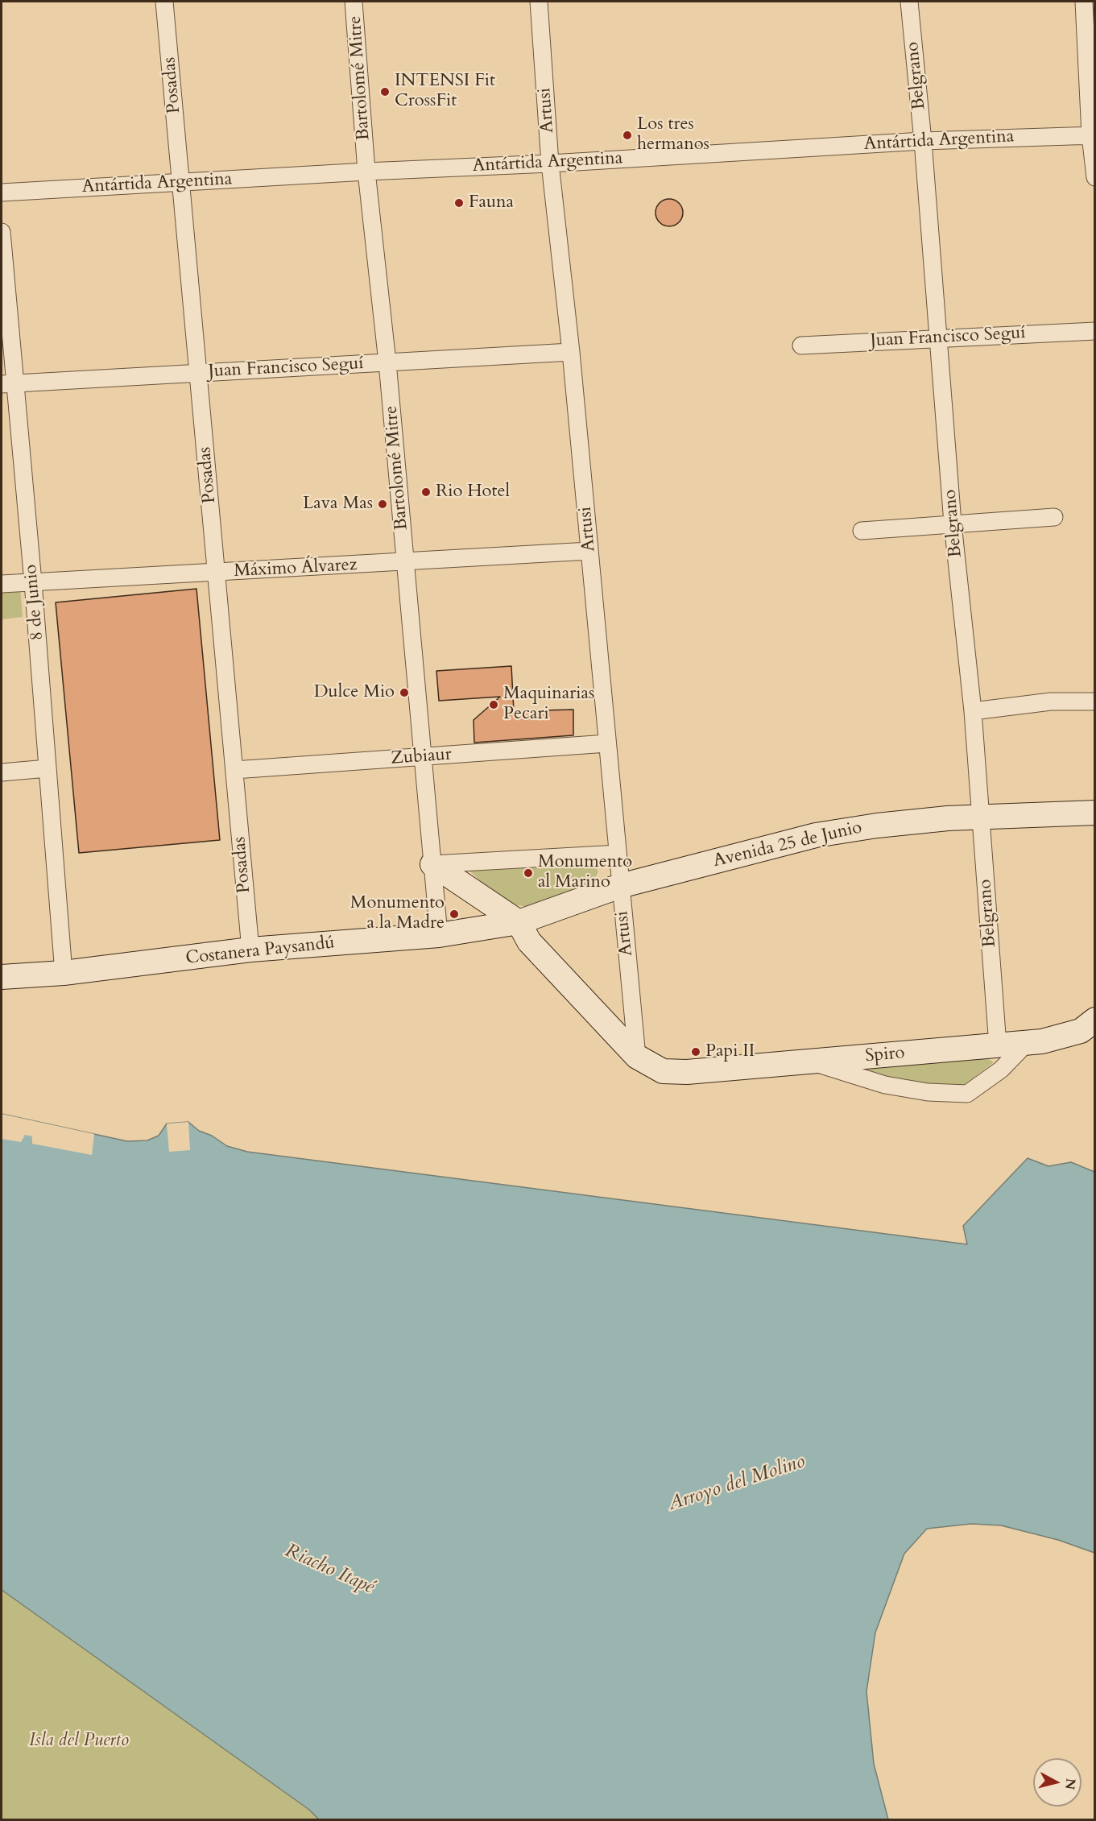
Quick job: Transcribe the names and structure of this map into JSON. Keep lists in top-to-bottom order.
{
  "streets": {
    "main road": ["Avenida 25 de Junio", "Costanera Paysandú", "Spiro"],
    "street": [
      "Belgrano",
      "Bartolomé Mitre",
      "Posadas",
      "Artusi",
      "Antártida Argentina",
      "Juan Francisco Seguí",
      "Máximo Álvarez",
      "8 de Junio",
      "Zubiaur"
    ]
  },
  "crossings": [
    ["Belgrano", "Antártida Argentina"],
    ["Belgrano", "Juan Francisco Seguí"],
    ["Belgrano", "Avenida 25 de Junio"],
    ["Belgrano", "Spiro"],
    ["Bartolomé Mitre", "Antártida Argentina"],
    ["Bartolomé Mitre", "Juan Francisco Seguí"],
    ["Bartolomé Mitre", "Máximo Álvarez"],
    ["Bartolomé Mitre", "Zubiaur"],
    ["Bartolomé Mitre", "Costanera Paysandú"],
    ["Posadas", "Antártida Argentina"],
    ["Posadas", "Juan Francisco Seguí"],
    ["Posadas", "Máximo Álvarez"],
    ["Posadas", "Zubiaur"],
    ["Posadas", "Costanera Paysandú"],
    ["Artusi", "Antártida Argentina"],
    ["Artusi", "Juan Francisco Seguí"],
    ["Artusi", "Máximo Álvarez"],
    ["Artusi", "Zubiaur"],
    ["Artusi", "Avenida 25 de Junio"],
    ["Artusi", "Spiro"],
    ["Juan Francisco Seguí", "8 de Junio"],
    ["Máximo Álvarez", "8 de Junio"],
    ["8 de Junio", "Costanera Paysandú"],
    ["Avenida 25 de Junio", "Costanera Paysandú"]
  ],
  "water": ["Arroyo del Molino", "Riacho Itapé"],
  "parks": ["Isla del Puerto"],
  "places": [
    "INTENSI Fit CrossFit",
    "Los tres hermanos",
    "Fauna",
    "Rio Hotel",
    "Lava Mas",
    "Dulce Mio",
    "Maquinarias Pecari",
    "Monumento al Marino",
    "Monumento a la Madre",
    "Papi II"
  ],
  "north": "right"
}
